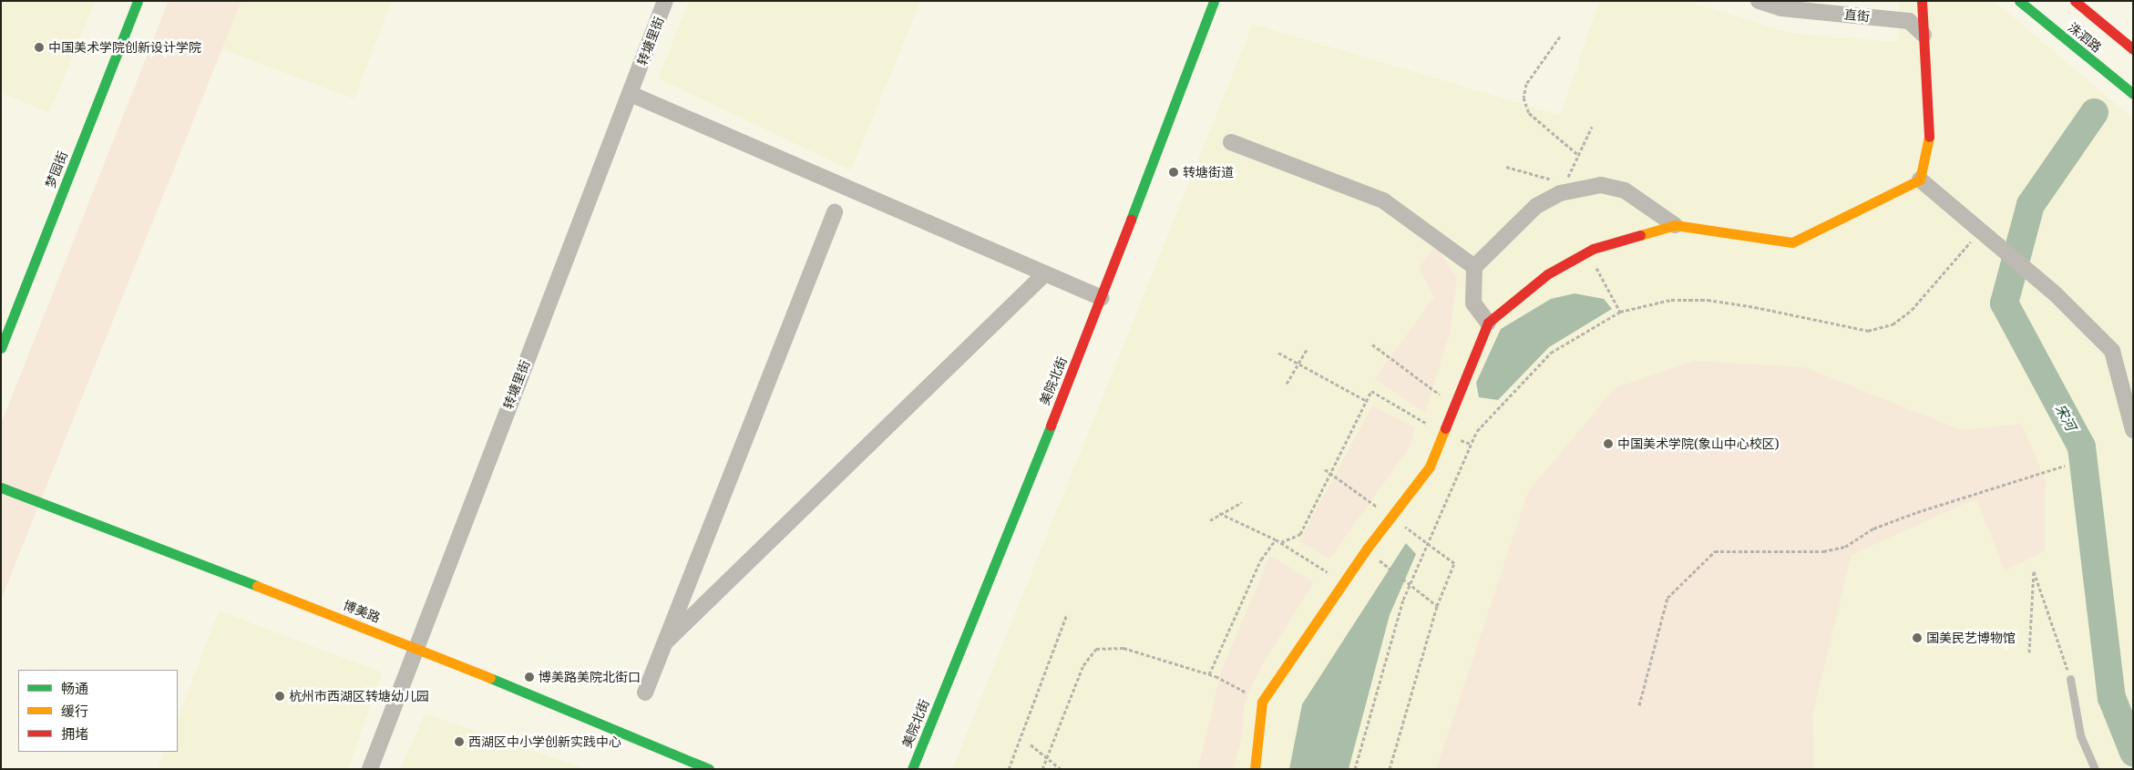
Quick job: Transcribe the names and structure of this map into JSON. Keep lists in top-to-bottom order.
{
  "streets": {
    "street": [
      "直街",
      "洙泗路",
      "转塘里街",
      "梦园街",
      "美院北街",
      "博美路"
    ]
  },
  "crossings": [
    ["转塘里街", "博美路"]
  ],
  "water": ["宋河"],
  "places": [
    "中国美术学院创新设计学院",
    "转塘街道",
    "中国美术学院(象山中心校区)",
    "国美民艺博物馆",
    "博美路美院北街口",
    "杭州市西湖区转塘幼儿园",
    "西湖区中小学创新实践中心"
  ],
  "legend": ["畅通", "缓行", "拥堵"]
}
